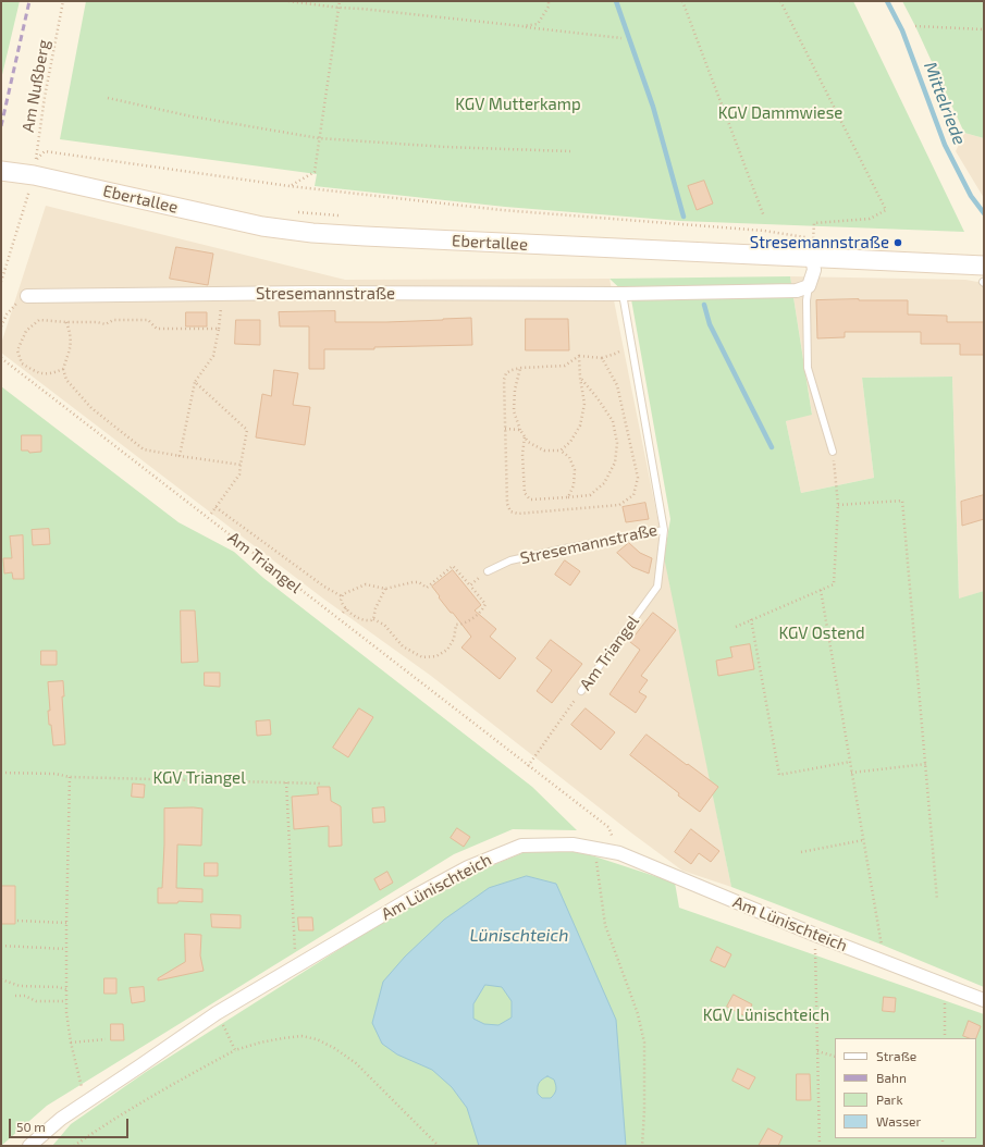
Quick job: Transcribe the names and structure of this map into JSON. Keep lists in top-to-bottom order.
{
  "streets": {
    "main road": ["Ebertallee"],
    "street": ["Stresemannstraße", "Am Lünischteich"],
    "lane": ["Am Triangel"],
    "path": ["Am Nußberg"]
  },
  "crossings": [
    ["Am Nußberg", "Ebertallee"],
    ["Stresemannstraße", "Am Triangel"],
    ["Am Triangel", "Am Lünischteich"]
  ],
  "water": ["Mittelriede", "Lünischteich"],
  "parks": [
    "KGV Mutterkamp",
    "KGV Dammwiese",
    "KGV Ostend",
    "KGV Triangel",
    "KGV Lünischteich"
  ],
  "places": ["Stresemannstraße"],
  "legend": [
    "Straße",
    "Bahn",
    "Park",
    "Wasser"
  ],
  "scale_bar": "50 m"
}
